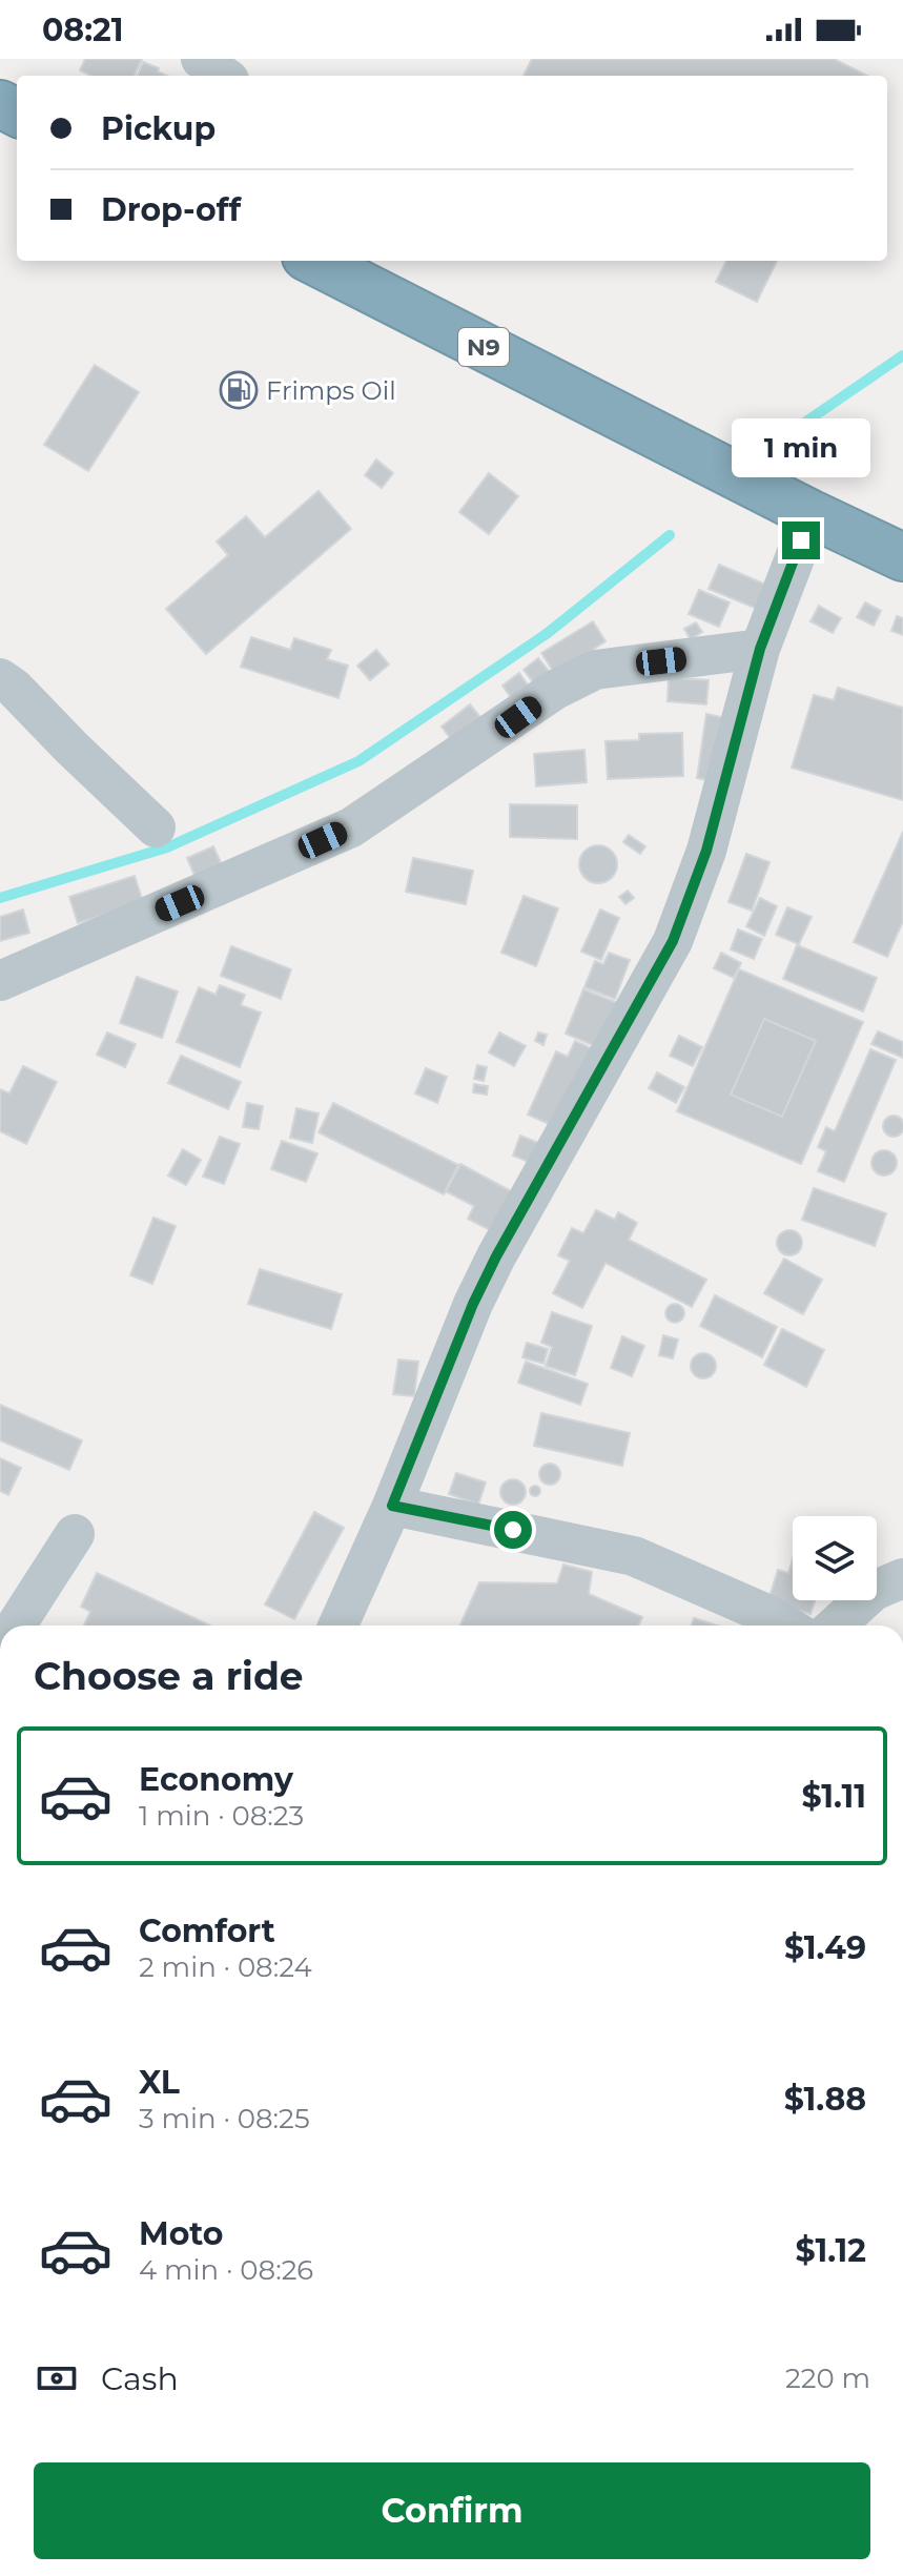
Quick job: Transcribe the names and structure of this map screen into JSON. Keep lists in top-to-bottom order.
{
  "streets": {
    "highway": ["N9"]
  },
  "places": {
    "fuel station": ["Frimps Oil"]
  },
  "page": {
    "status": "08:21",
    "banner": ["Pickup", "Drop-off"],
    "bubble": "1 min",
    "heading": "Choose a ride",
    "list": [
      {
        "name": "Economy",
        "note": "1 min · 08:23",
        "value": "$1.11"
      },
      {
        "name": "Comfort",
        "note": "2 min · 08:24",
        "value": "$1.49"
      },
      {
        "name": "XL",
        "note": "3 min · 08:25",
        "value": "$1.88"
      },
      {
        "name": "Moto",
        "note": "4 min · 08:26",
        "value": "$1.12"
      }
    ],
    "pay": ["Cash", "220 m"],
    "buttons": "Confirm"
  }
}
